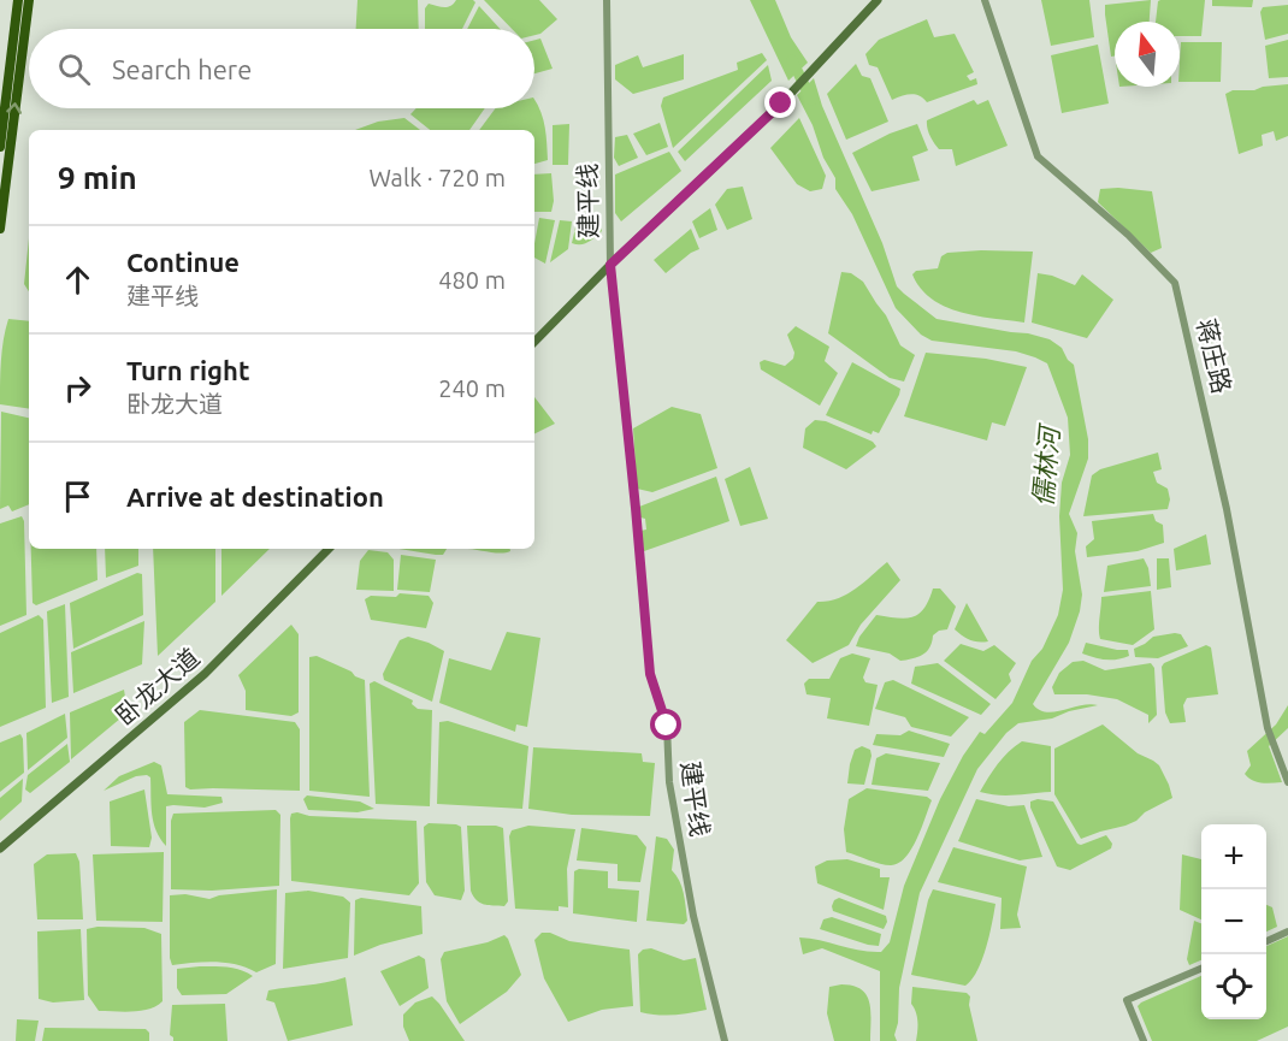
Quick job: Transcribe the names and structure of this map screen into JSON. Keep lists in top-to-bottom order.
{
  "streets": {
    "main road": ["卧龙大道"],
    "street": ["建平线", "蒋庄路"]
  },
  "water": ["儒林河"],
  "north": "top",
  "page": {
    "search": "Search here",
    "heading": ["9 min", "Walk · 720 m"],
    "list": [
      ["Continue", "建平线", "480 m"],
      ["Turn right", "卧龙大道", "240 m"],
      "Arrive at destination"
    ],
    "map_buttons": ["+", "−"]
  }
}
